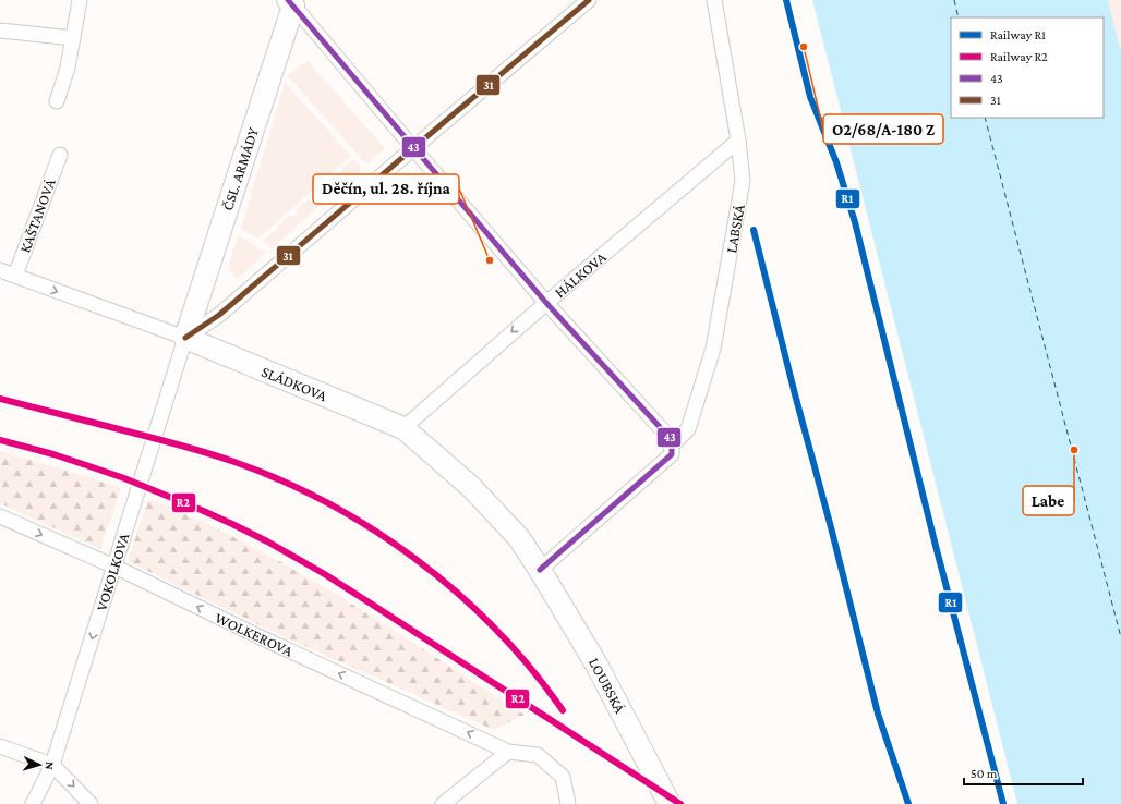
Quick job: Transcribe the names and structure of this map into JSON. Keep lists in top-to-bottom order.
{
  "streets": {
    "main road": ["ČSL. ARMÁDY", "SLÁDKOVA", "LOUBSKÁ"],
    "street": [
      "KAŠTANOVÁ",
      "LABSKÁ",
      "HÁLKOVA",
      "VOKOLKOVA",
      "WOLKEROVA"
    ]
  },
  "crossings": [
    ["ČSL. ARMÁDY", "SLÁDKOVA"],
    ["ČSL. ARMÁDY", "VOKOLKOVA"],
    ["KAŠTANOVÁ", "SLÁDKOVA"],
    ["LABSKÁ", "HÁLKOVA"],
    ["LABSKÁ", "SLÁDKOVA"],
    ["LABSKÁ", "LOUBSKÁ"],
    ["HÁLKOVA", "SLÁDKOVA"],
    ["SLÁDKOVA", "VOKOLKOVA"],
    ["SLÁDKOVA", "LOUBSKÁ"],
    ["VOKOLKOVA", "WOLKEROVA"]
  ],
  "one_way": ["HÁLKOVA", "VOKOLKOVA"],
  "places": ["O2/68/A-180 Z", "Děčín, ul. 28. října", "Labe"],
  "lines": [
    "rail line R1",
    "transit line 43",
    "transit line 31",
    "rail line R2"
  ],
  "legend": [
    "Railway R1",
    "Railway R2",
    "43",
    "31"
  ],
  "scale_bar": "50 m",
  "north": "right"
}
